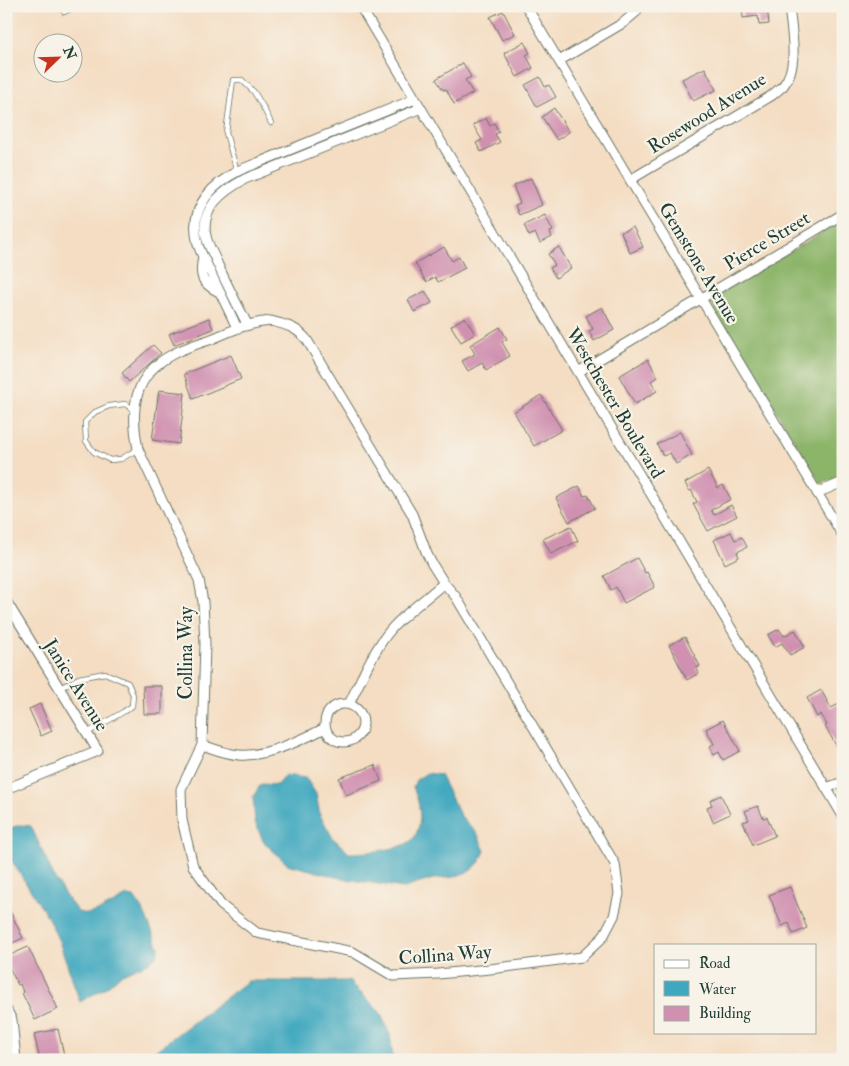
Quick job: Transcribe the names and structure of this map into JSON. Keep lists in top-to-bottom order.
{
  "streets": {
    "street": [
      "Rosewood Avenue",
      "Pierce Street",
      "Gemstone Avenue",
      "Westchester Boulevard",
      "Collina Way",
      "Janice Avenue"
    ]
  },
  "crossings": [
    ["Rosewood Avenue", "Gemstone Avenue"],
    ["Pierce Street", "Gemstone Avenue"],
    ["Pierce Street", "Westchester Boulevard"]
  ],
  "legend": ["Road", "Water", "Building"],
  "north": "top right"
}
